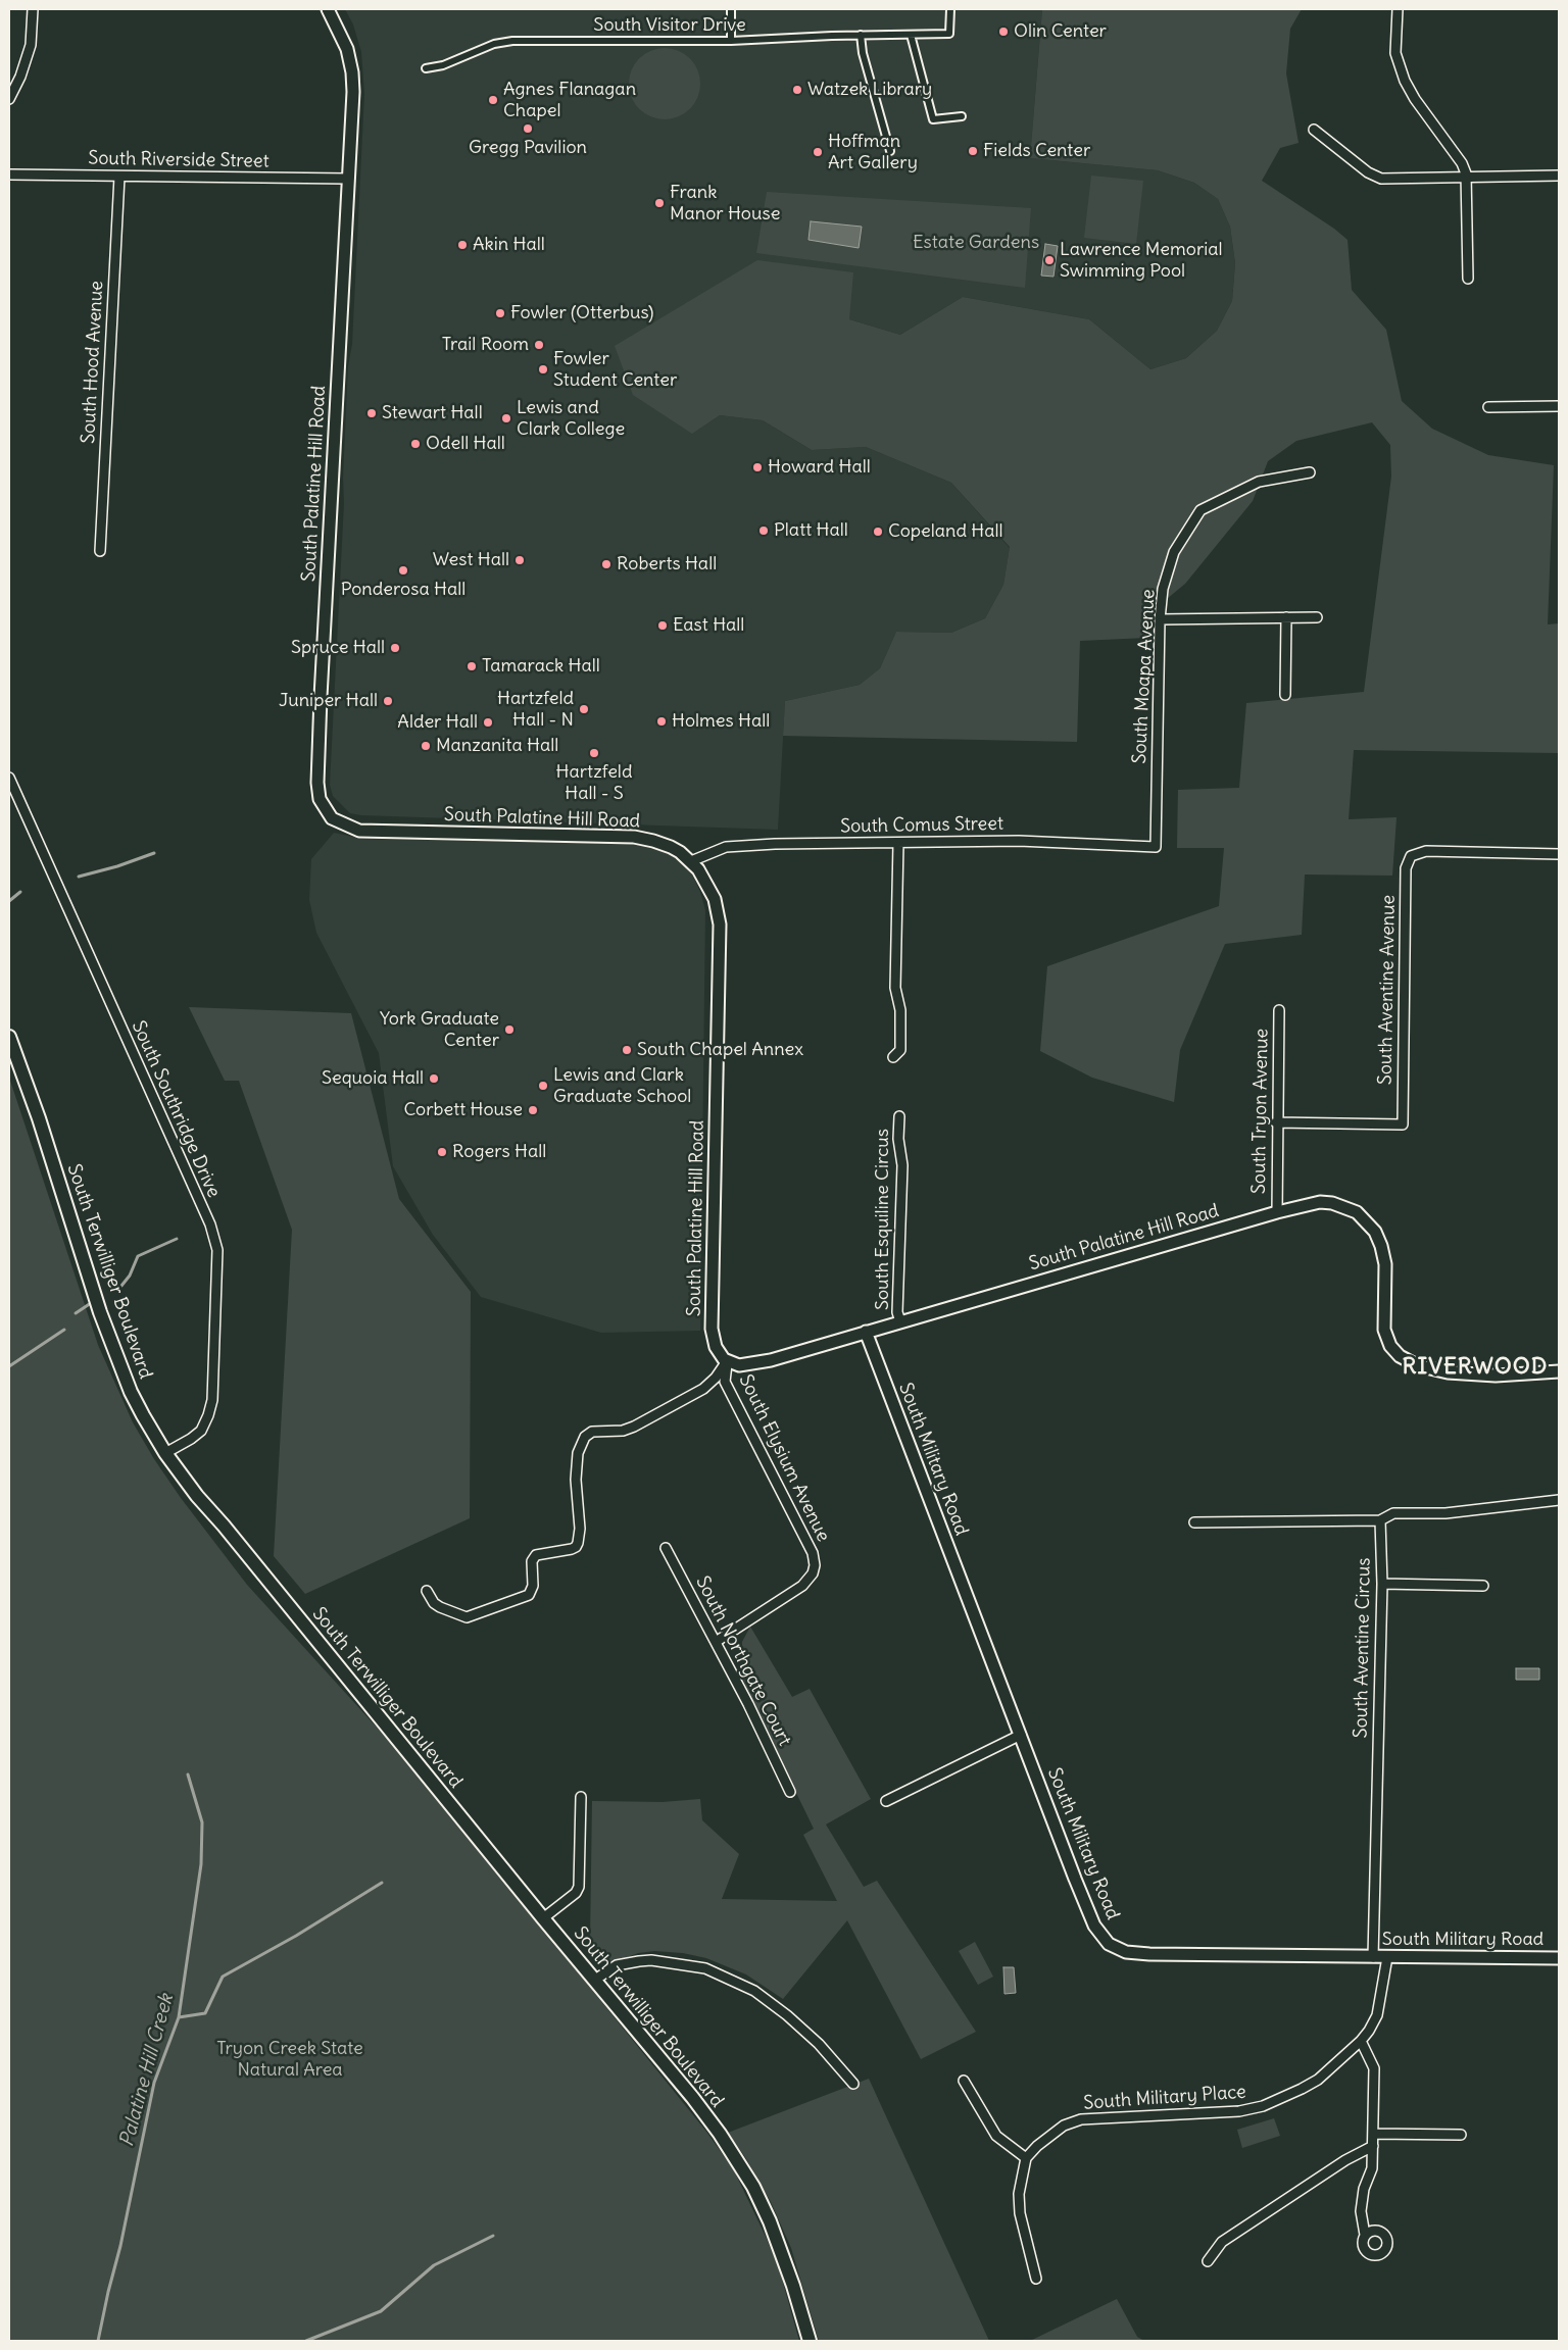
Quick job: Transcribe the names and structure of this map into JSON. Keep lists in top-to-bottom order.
{
  "streets": {
    "main road": ["South Terwilliger Boulevard"],
    "street": [
      "South Visitor Drive",
      "South Riverside Street",
      "South Hood Avenue",
      "South Palatine Hill Road",
      "South Moapa Avenue",
      "South Comus Street",
      "South Aventine Avenue",
      "South Southridge Drive",
      "South Tryon Avenue",
      "South Esquiline Circus",
      "South Elysium Avenue",
      "South Military Road",
      "South Aventine Circus",
      "South Northgate Court",
      "South Military Place"
    ]
  },
  "crossings": [
    ["South Riverside Street", "South Hood Avenue"],
    ["South Riverside Street", "South Palatine Hill Road"],
    ["South Palatine Hill Road", "South Comus Street"],
    ["South Palatine Hill Road", "South Tryon Avenue"],
    ["South Palatine Hill Road", "South Esquiline Circus"],
    ["South Palatine Hill Road", "South Elysium Avenue"],
    ["South Palatine Hill Road", "South Military Road"],
    ["South Moapa Avenue", "South Comus Street"],
    ["South Aventine Avenue", "South Tryon Avenue"],
    ["South Southridge Drive", "South Terwilliger Boulevard"],
    ["South Elysium Avenue", "South Northgate Court"],
    ["South Military Road", "South Aventine Circus"],
    ["South Military Road", "South Military Place"]
  ],
  "districts": ["RIVERWOOD"],
  "water": ["Palatine Hill Creek"],
  "parks": ["Estate Gardens", "Tryon Creek State Natural Area"],
  "places": [
    "Olin Center",
    "Watzek Library",
    "Agnes Flanagan Chapel",
    "Gregg Pavilion",
    "Fields Center",
    "Hoffman Art Gallery",
    "Frank Manor House",
    "Akin Hall",
    "Lawrence Memorial Swimming Pool",
    "Fowler (Otterbus)",
    "Trail Room",
    "Fowler Student Center",
    "Stewart Hall",
    "Lewis and Clark College",
    "Odell Hall",
    "Howard Hall",
    "Platt Hall",
    "Copeland Hall",
    "West Hall",
    "Roberts Hall",
    "Ponderosa Hall",
    "East Hall",
    "Spruce Hall",
    "Tamarack Hall",
    "Juniper Hall",
    "Hartzfeld Hall - N",
    "Holmes Hall",
    "Alder Hall",
    "Manzanita Hall",
    "Hartzfeld Hall - S",
    "York Graduate Center",
    "South Chapel Annex",
    "Sequoia Hall",
    "Lewis and Clark Graduate School",
    "Corbett House",
    "Rogers Hall"
  ]
}
